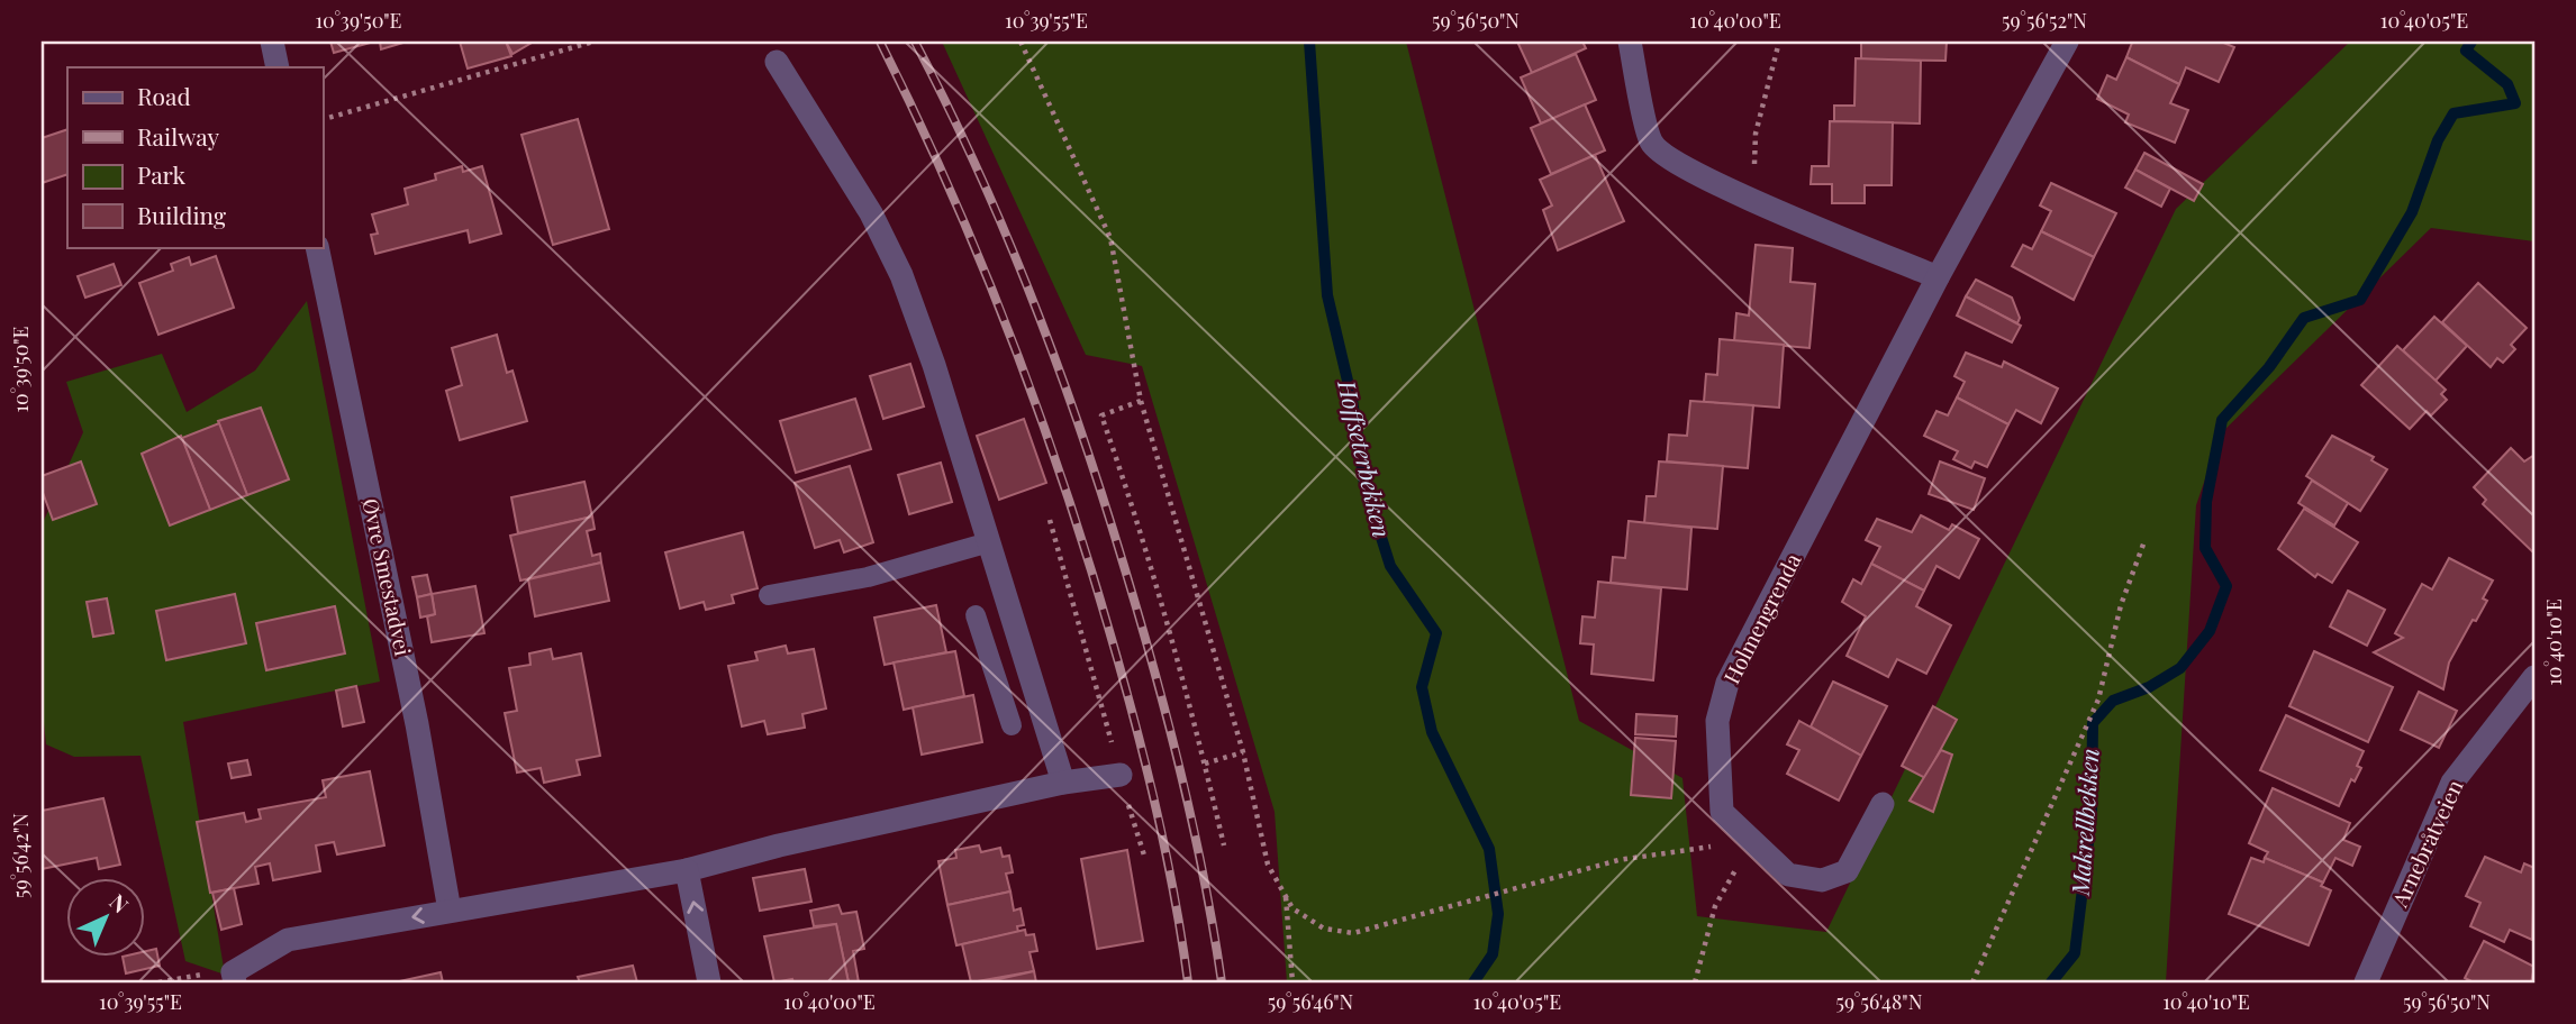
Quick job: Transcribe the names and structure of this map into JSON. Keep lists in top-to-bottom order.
{
  "streets": {
    "street": ["Øvre Smestadvei", "Holmengrenda", "Arnebråtveien"]
  },
  "water": ["Hoffseterbekken", "Makrellbekken"],
  "legend": [
    "Road",
    "Railway",
    "Park",
    "Building"
  ],
  "north": "top right",
  "coordinates": [
    "10°39'50\"E",
    "10°39'55\"E",
    "59°56'50\"N",
    "10°40'00\"E",
    "59°56'52\"N",
    "10°40'05\"E",
    "10°40'10\"E",
    "59°56'42\"N",
    "59°56'46\"N",
    "59°56'48\"N"
  ]
}
